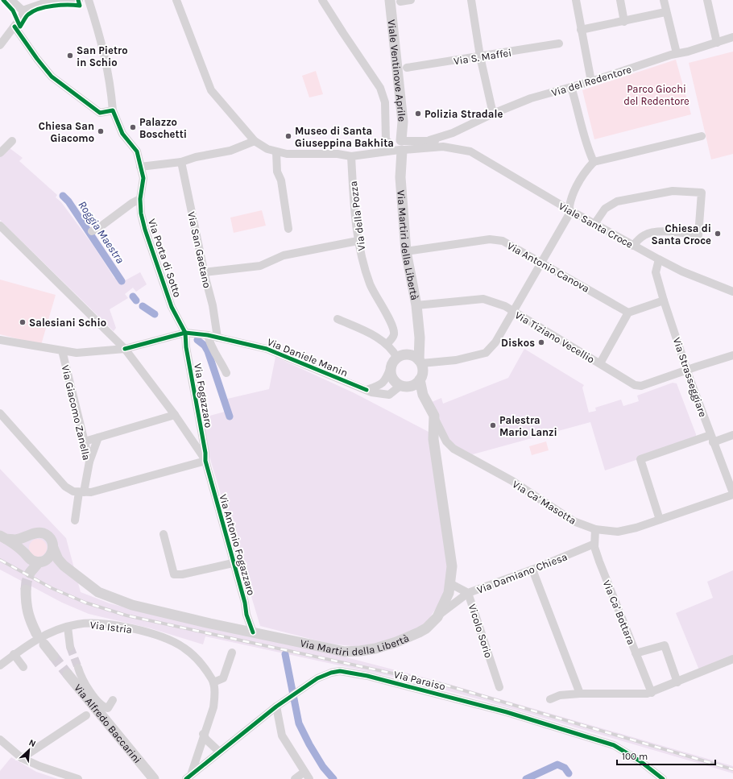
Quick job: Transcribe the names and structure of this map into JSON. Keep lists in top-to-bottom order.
{
  "streets": {
    "main road": ["Viale Ventinove Aprile", "Via Martiri della Libertà", "Via Alfredo Baccarini"],
    "street": [
      "Via S. Maffei",
      "Via del Redentore",
      "Via della Pozza",
      "Viale Santa Croce",
      "Via San Gaetano",
      "Via Porta di Sotto",
      "Via Antonio Canova",
      "Via Tiziano Vecellio",
      "Via Daniele Manin",
      "Via Strasseggiare",
      "Via Fogazzaro",
      "Via Giacomo Zanella",
      "Via Ca' Masotta",
      "Via Antonio Fogazzaro",
      "Via Damiano Chiesa",
      "Via Ca' Bottara",
      "Via Istria",
      "Vicolo Sorio",
      "Via Paraiso"
    ]
  },
  "crossings": [
    ["Viale Ventinove Aprile", "Viale Santa Croce"],
    ["Viale Ventinove Aprile", "Via Martiri della Libertà"],
    ["Via del Redentore", "Viale Santa Croce"],
    ["Viale Santa Croce", "Via Martiri della Libertà"],
    ["Viale Santa Croce", "Via Strasseggiare"],
    ["Via Martiri della Libertà", "Via Antonio Canova"],
    ["Via Martiri della Libertà", "Via Tiziano Vecellio"],
    ["Via Martiri della Libertà", "Via Ca' Masotta"],
    ["Via Martiri della Libertà", "Via Antonio Fogazzaro"],
    ["Via Martiri della Libertà", "Via Damiano Chiesa"],
    ["Via Martiri della Libertà", "Vicolo Sorio"],
    ["Via San Gaetano", "Via Daniele Manin"],
    ["Via Porta di Sotto", "Via Daniele Manin"],
    ["Via Porta di Sotto", "Via Fogazzaro"],
    ["Via Tiziano Vecellio", "Via Strasseggiare"],
    ["Via Daniele Manin", "Via Fogazzaro"],
    ["Via Strasseggiare", "Via Ca' Masotta"],
    ["Via Fogazzaro", "Via Antonio Fogazzaro"],
    ["Via Ca' Masotta", "Via Ca' Bottara"],
    ["Via Damiano Chiesa", "Via Ca' Bottara"],
    ["Via Damiano Chiesa", "Vicolo Sorio"]
  ],
  "water": ["Roggia Maestra"],
  "parks": ["Parco Giochi del Redentore"],
  "places": [
    "San Pietro in Schio",
    "Polizia Stradale",
    "Palazzo Boschetti",
    "Chiesa San Giacomo",
    "Museo di Santa Giuseppina Bakhita",
    "Chiesa di Santa Croce",
    "Salesiani Schio",
    "Diskos",
    "Palestra Mario Lanzi"
  ],
  "scale_bar": "100 m",
  "north": "top right"
}
